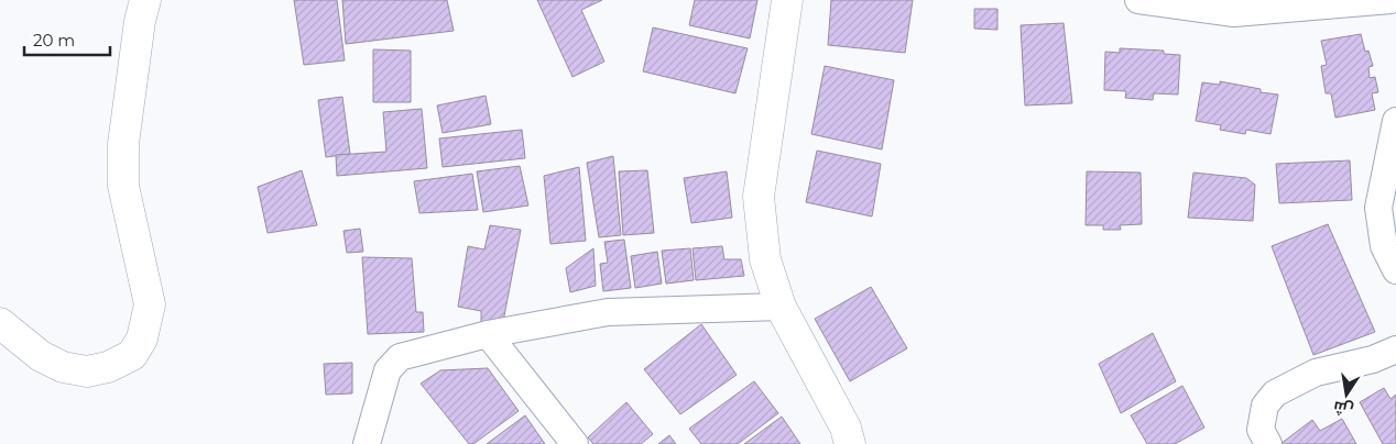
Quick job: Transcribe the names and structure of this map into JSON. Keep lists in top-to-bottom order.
{
  "scale_bar": "20 m",
  "north": "bottom"
}
